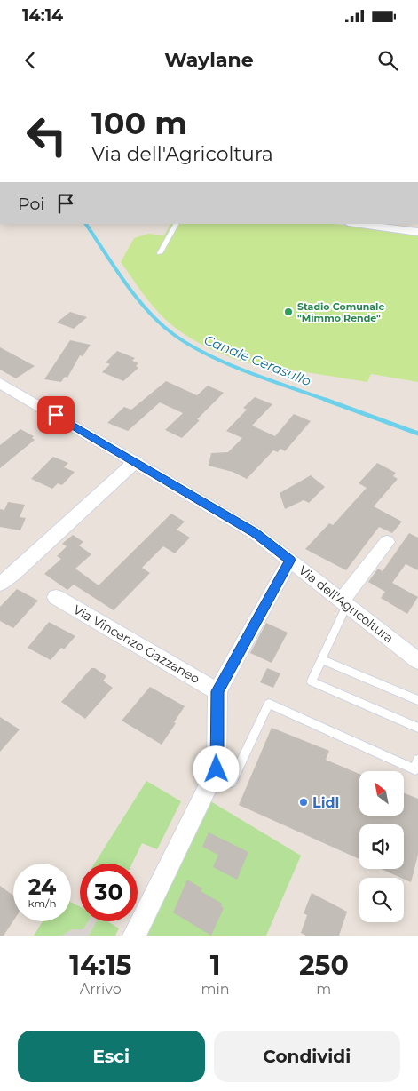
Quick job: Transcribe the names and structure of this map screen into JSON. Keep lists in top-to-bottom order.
{
  "streets": {
    "street": ["Via dell'Agricoltura", "Via Vincenzo Gazzaneo"]
  },
  "water": ["Canale Cerasullo"],
  "places": ["Stadio Comunale \"Mimmo Rende\"", "Lidl"],
  "north": "top left",
  "page": {
    "status": "14:14",
    "header": "Waylane",
    "turn": ["100 m", "Via dell'Agricoltura"],
    "then": "Poi",
    "speed": "24 km/h",
    "limit": "30",
    "eta": [
      "14:15",
      "Arrivo",
      "1",
      "min",
      "250",
      "m"
    ],
    "buttons": ["Esci", "Condividi"]
  }
}
